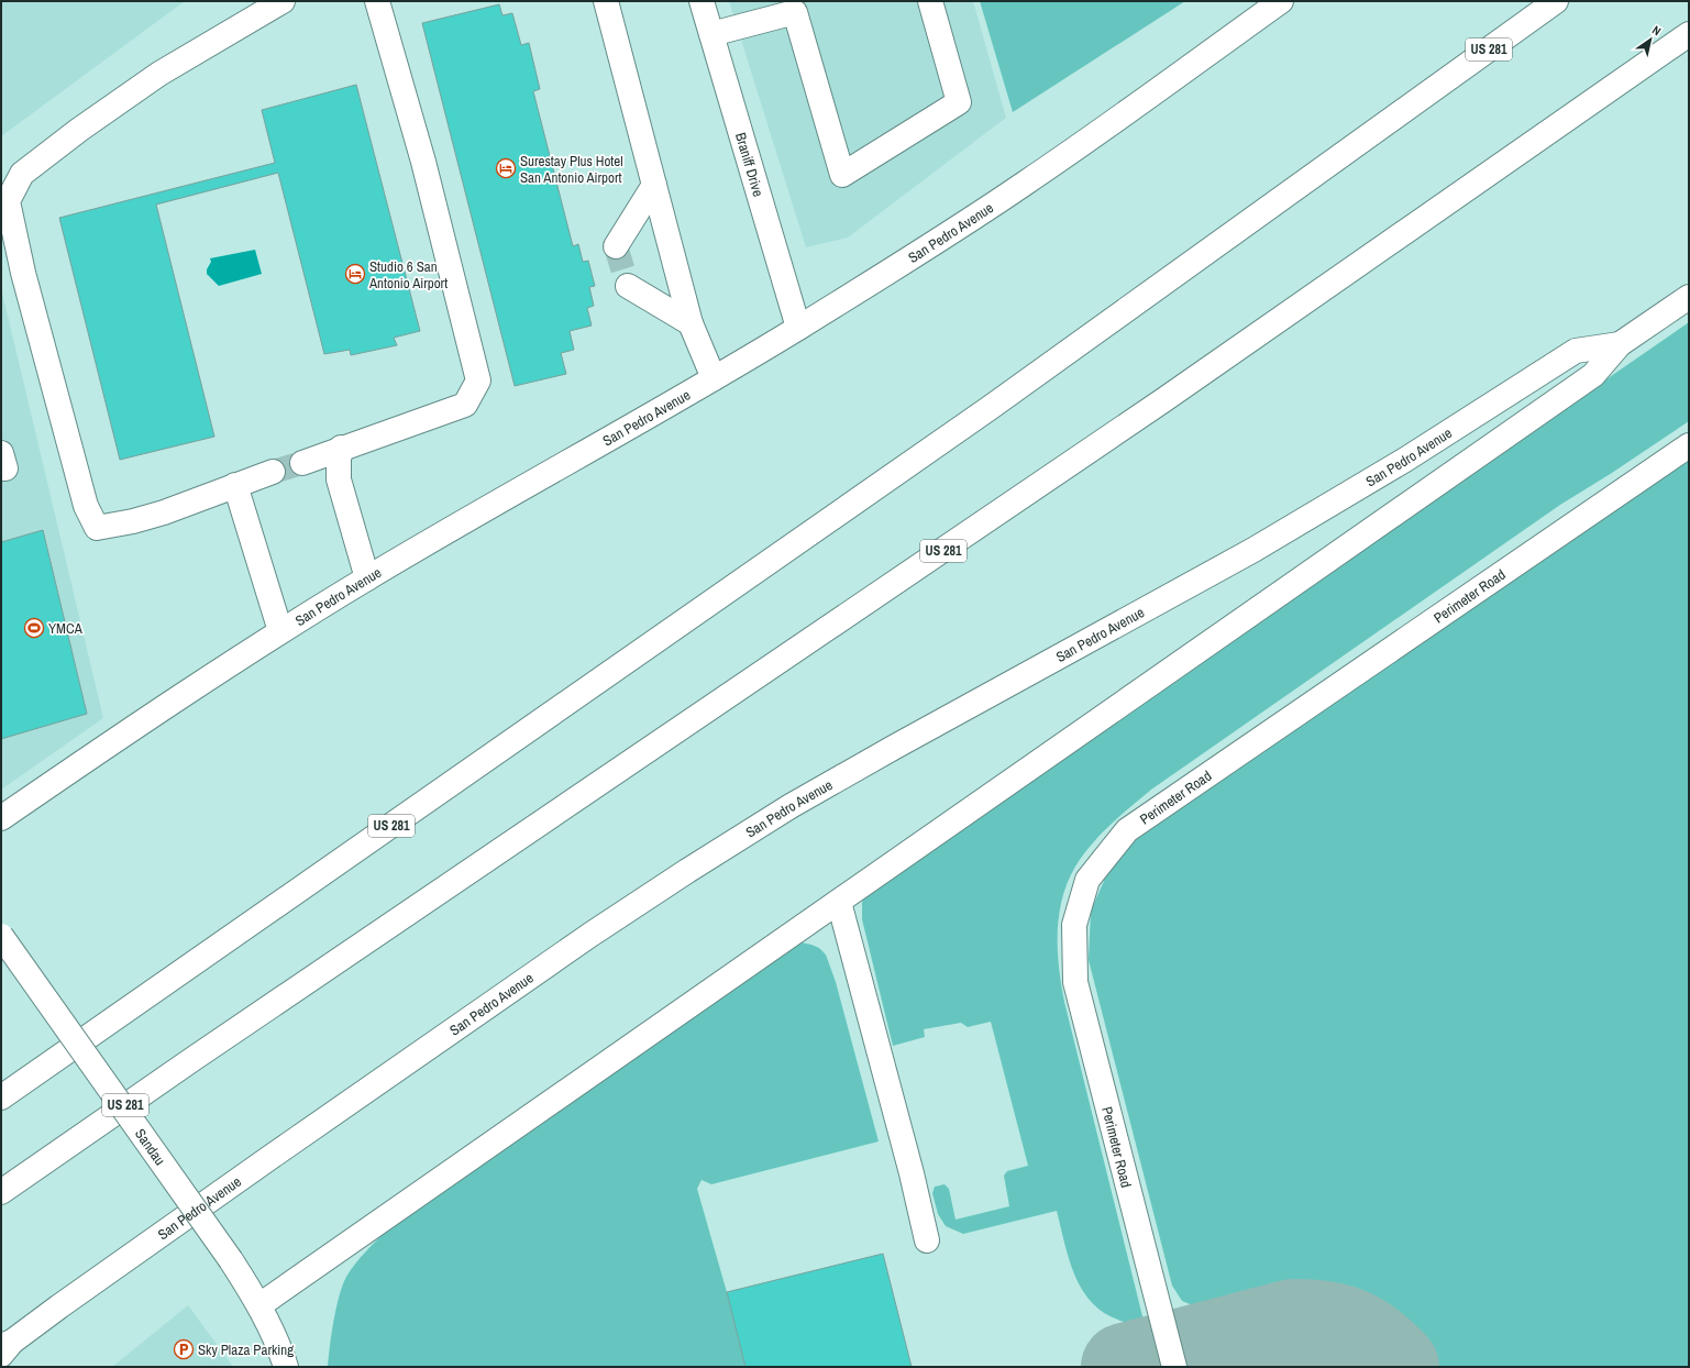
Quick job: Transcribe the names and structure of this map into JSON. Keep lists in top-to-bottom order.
{
  "streets": {
    "main road": [
      "US 281",
      "Braniff Drive",
      "San Pedro Avenue",
      "Perimeter Road",
      "Sandau"
    ]
  },
  "crossings": [
    ["Braniff Drive", "San Pedro Avenue"],
    ["San Pedro Avenue", "Sandau"]
  ],
  "places": {
    "hotel": ["Surestay Plus Hotel San Antonio Airport", "Studio 6 San Antonio Airport"],
    "sports": ["YMCA"],
    "parking": ["Sky Plaza Parking"]
  },
  "north": "top right"
}
